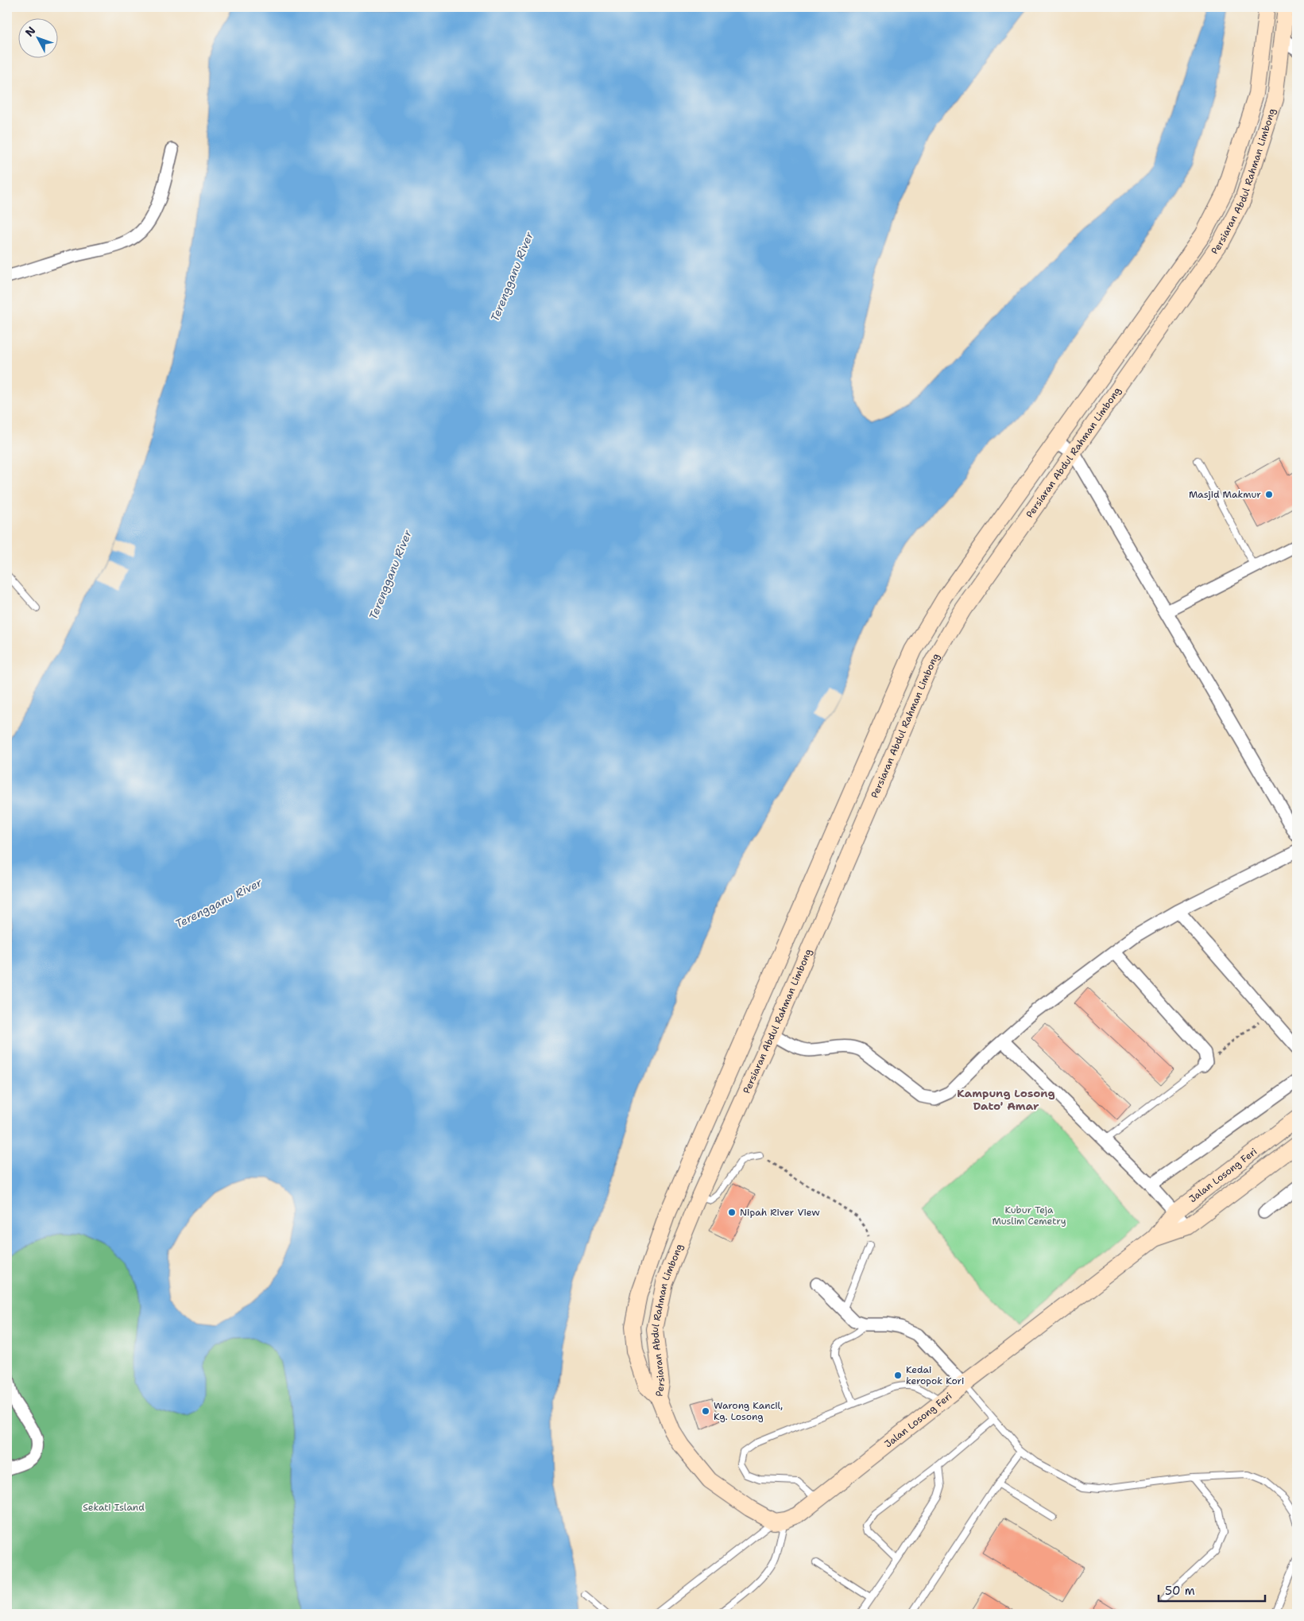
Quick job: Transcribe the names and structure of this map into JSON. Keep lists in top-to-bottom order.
{
  "streets": {
    "street": ["Persiaran Abdul Rahman Limbong", "Jalan Losong Feri"]
  },
  "districts": ["Kampung Losong Dato' Amar"],
  "water": ["Terengganu River"],
  "parks": ["Kubur Teja Muslim Cemetry", "Sekati Island"],
  "places": [
    "Masjid Makmur",
    "Nipah River View",
    "Kedai keropok Kori",
    "Warong Kancil, Kg. Losong"
  ],
  "scale_bar": "50 m",
  "north": "top left"
}
